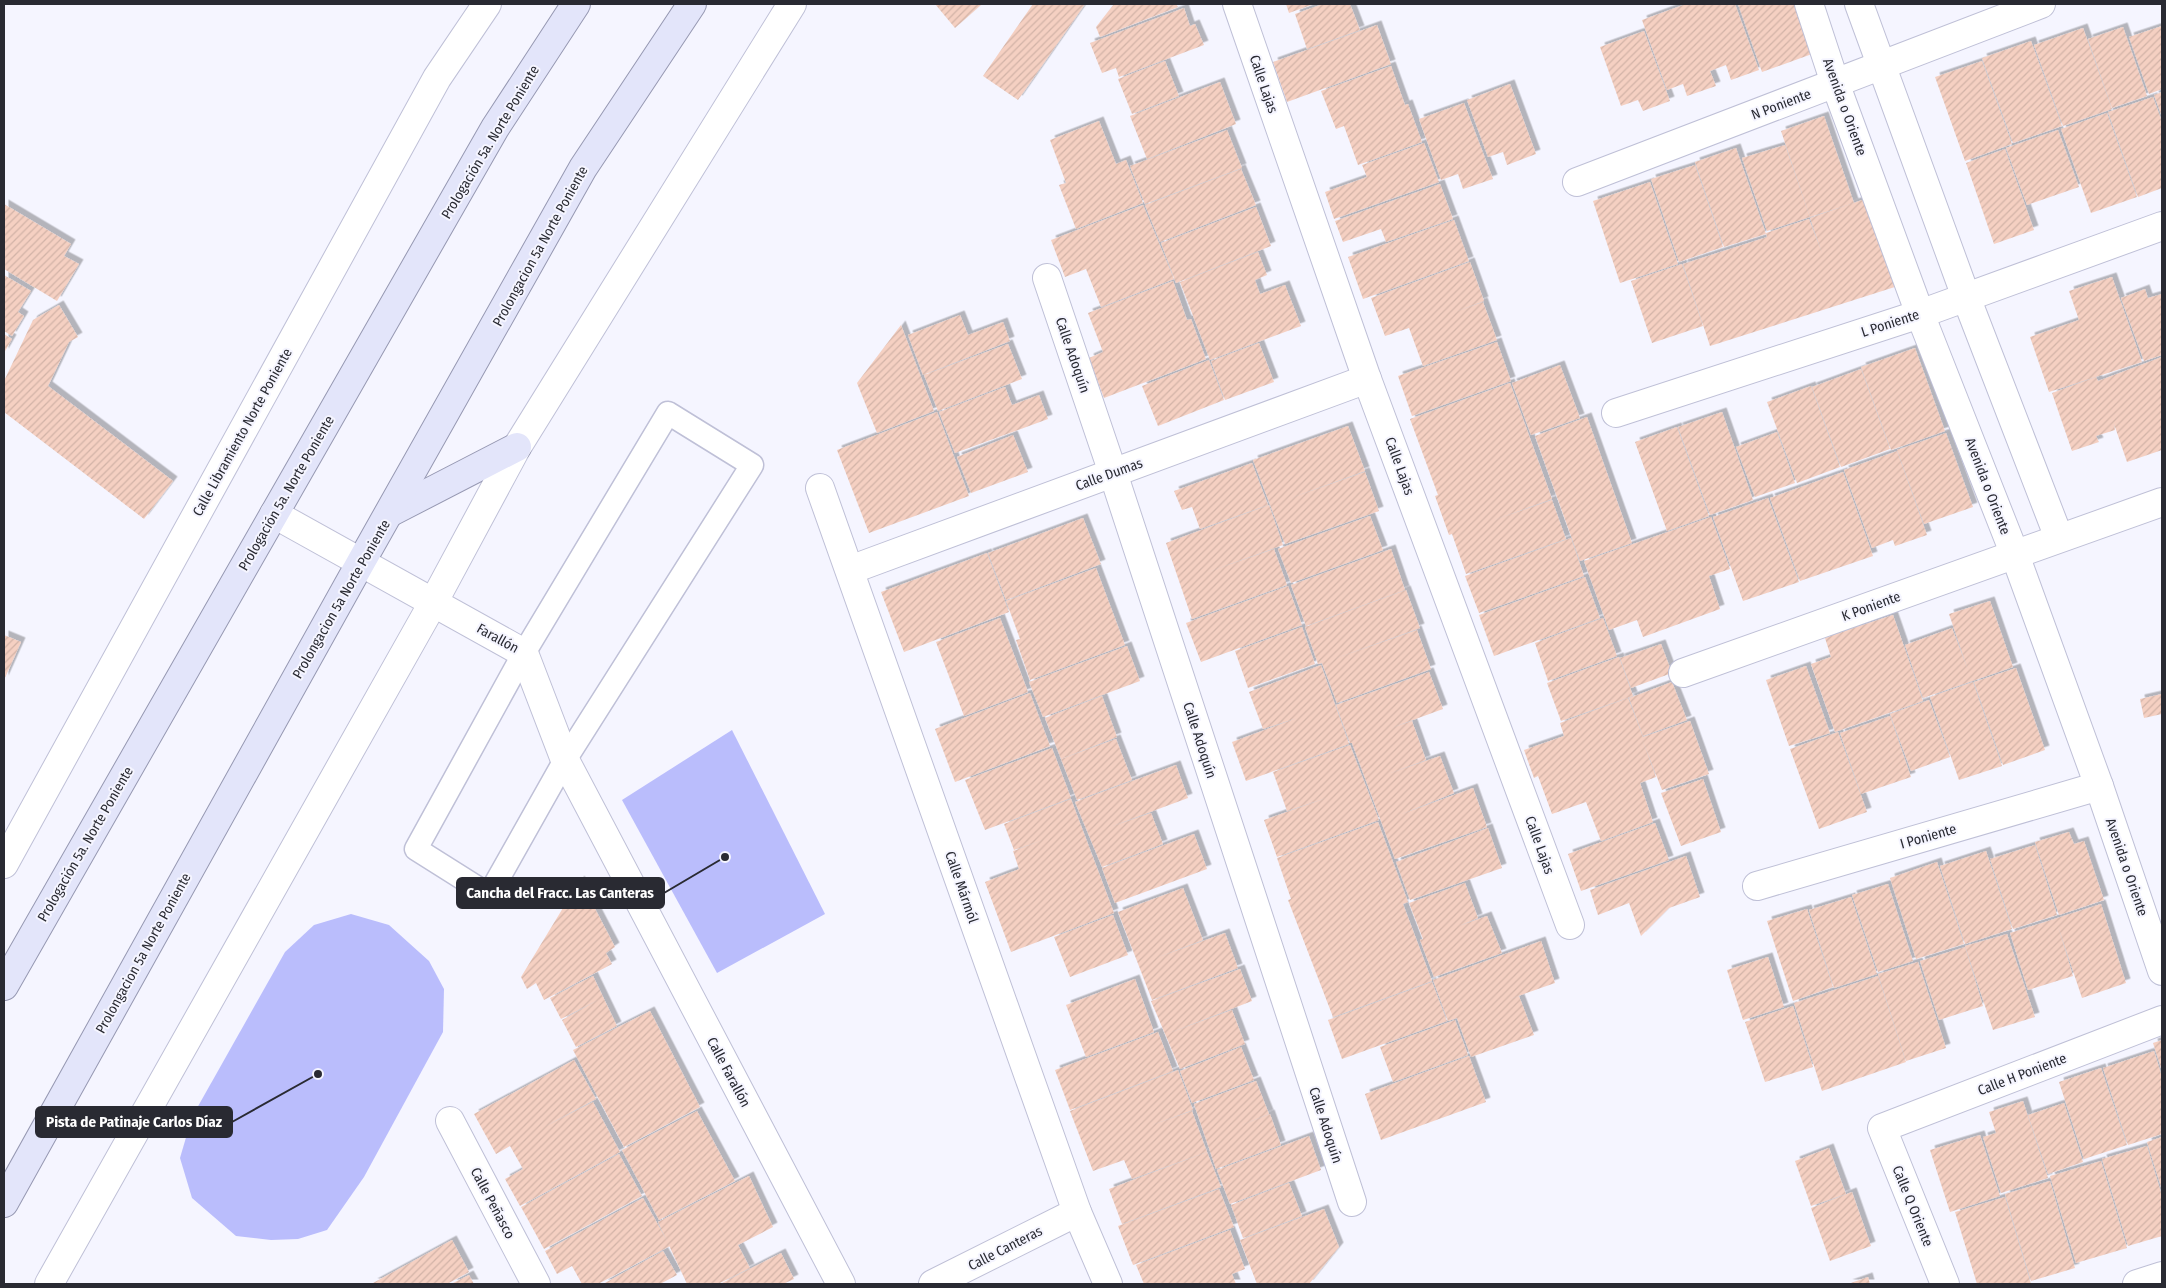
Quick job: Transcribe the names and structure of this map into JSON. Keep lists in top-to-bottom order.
{
  "streets": {
    "main road": ["Prologación 5a. Norte Poniente", "Prolongacion 5a Norte Poniente"],
    "street": [
      "Calle Lajas",
      "N Poniente",
      "Avenida o Oriente",
      "L Poniente",
      "Calle Adoquín",
      "Calle Libramiento Norte Poniente",
      "Calle Dumas",
      "K Poniente",
      "Farallón",
      "I Poniente",
      "Calle Mármól",
      "Calle Farallón",
      "Calle H Poniente",
      "Calle Peñasco",
      "Calle Q Oriente",
      "Calle Canteras"
    ]
  },
  "crossings": [
    ["Calle Lajas", "Calle Dumas"],
    ["N Poniente", "Avenida o Oriente"],
    ["Avenida o Oriente", "L Poniente"],
    ["Avenida o Oriente", "K Poniente"],
    ["Avenida o Oriente", "I Poniente"],
    ["Prologación 5a. Norte Poniente", "Farallón"],
    ["Prolongacion 5a Norte Poniente", "Farallón"],
    ["Calle Adoquín", "Calle Dumas"],
    ["Calle Dumas", "Calle Mármól"],
    ["Farallón", "Calle Farallón"],
    ["Calle Mármól", "Calle Canteras"],
    ["Calle H Poniente", "Calle Q Oriente"]
  ],
  "places": ["Cancha del Fracc. Las Canteras", "Pista de Patinaje Carlos Díaz"]
}
